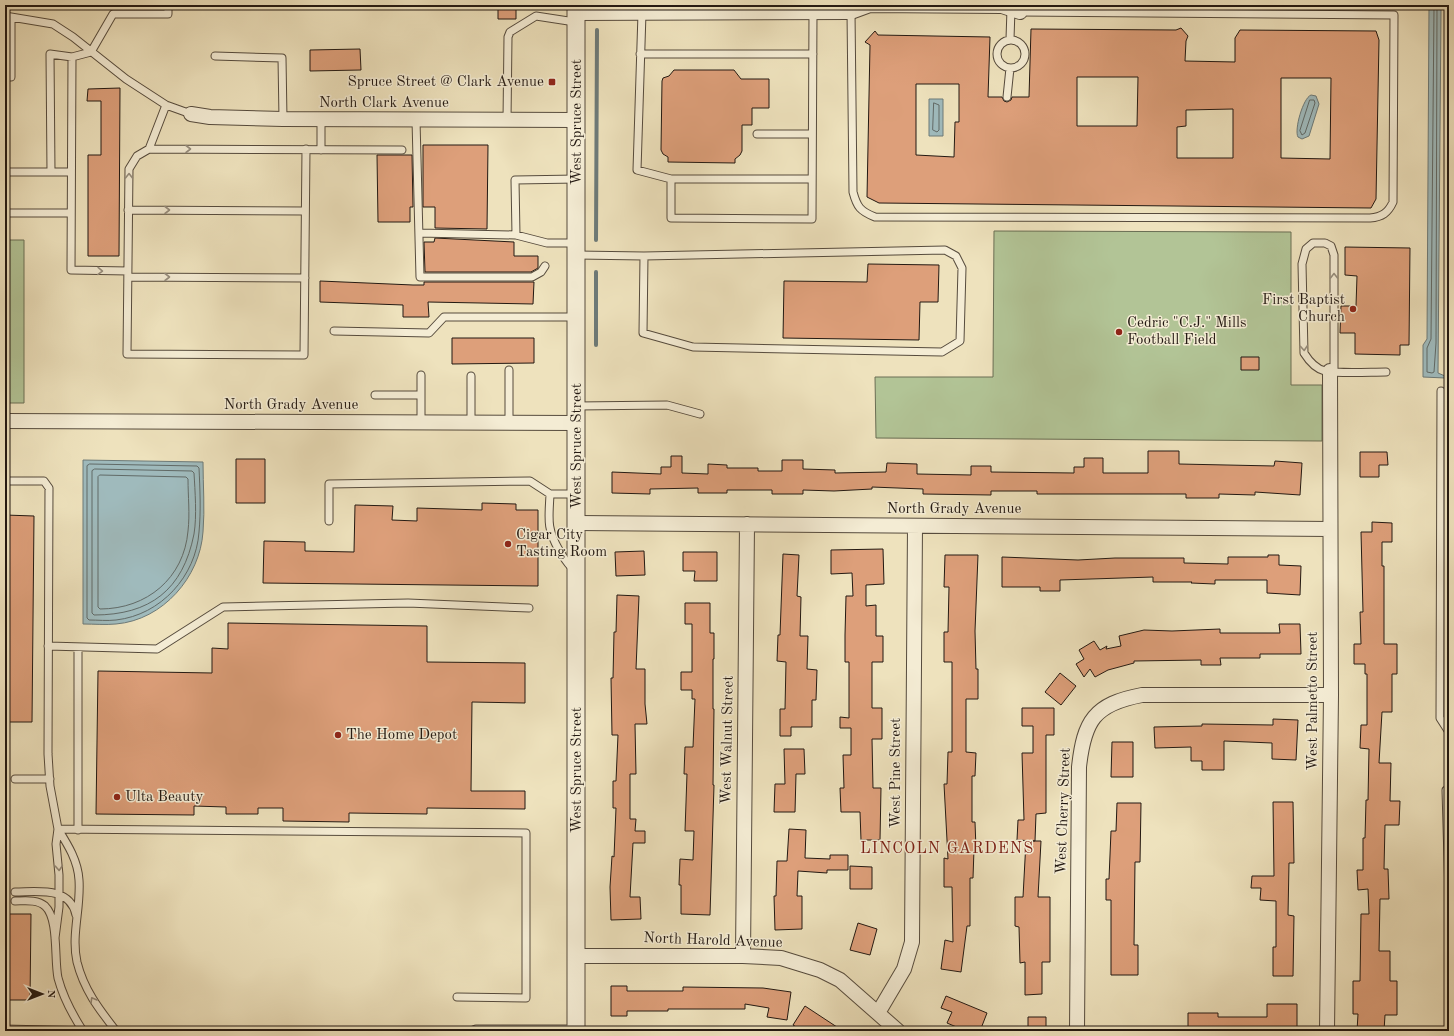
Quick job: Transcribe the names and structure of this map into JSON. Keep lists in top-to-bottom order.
{
  "streets": {
    "street": [
      "North Clark Avenue",
      "West Spruce Street",
      "North Grady Avenue",
      "West Palmetto Street",
      "West Walnut Street",
      "West Pine Street",
      "West Cherry Street",
      "North Harold Avenue"
    ]
  },
  "crossings": [
    ["North Clark Avenue", "West Spruce Street"],
    ["West Spruce Street", "North Grady Avenue"],
    ["West Spruce Street", "North Harold Avenue"],
    ["North Grady Avenue", "West Palmetto Street"],
    ["North Grady Avenue", "West Walnut Street"],
    ["North Grady Avenue", "West Pine Street"],
    ["West Palmetto Street", "West Cherry Street"],
    ["West Walnut Street", "North Harold Avenue"],
    ["West Pine Street", "North Harold Avenue"]
  ],
  "districts": ["LINCOLN GARDENS"],
  "places": {
    "transit": ["Spruce Street @ Clark Avenue"],
    "other": [
      "First Baptist Church",
      "Cedric \"C.J.\" Mills Football Field",
      "Cigar City Tasting Room",
      "The Home Depot",
      "Ulta Beauty"
    ]
  },
  "north": "right"
}
